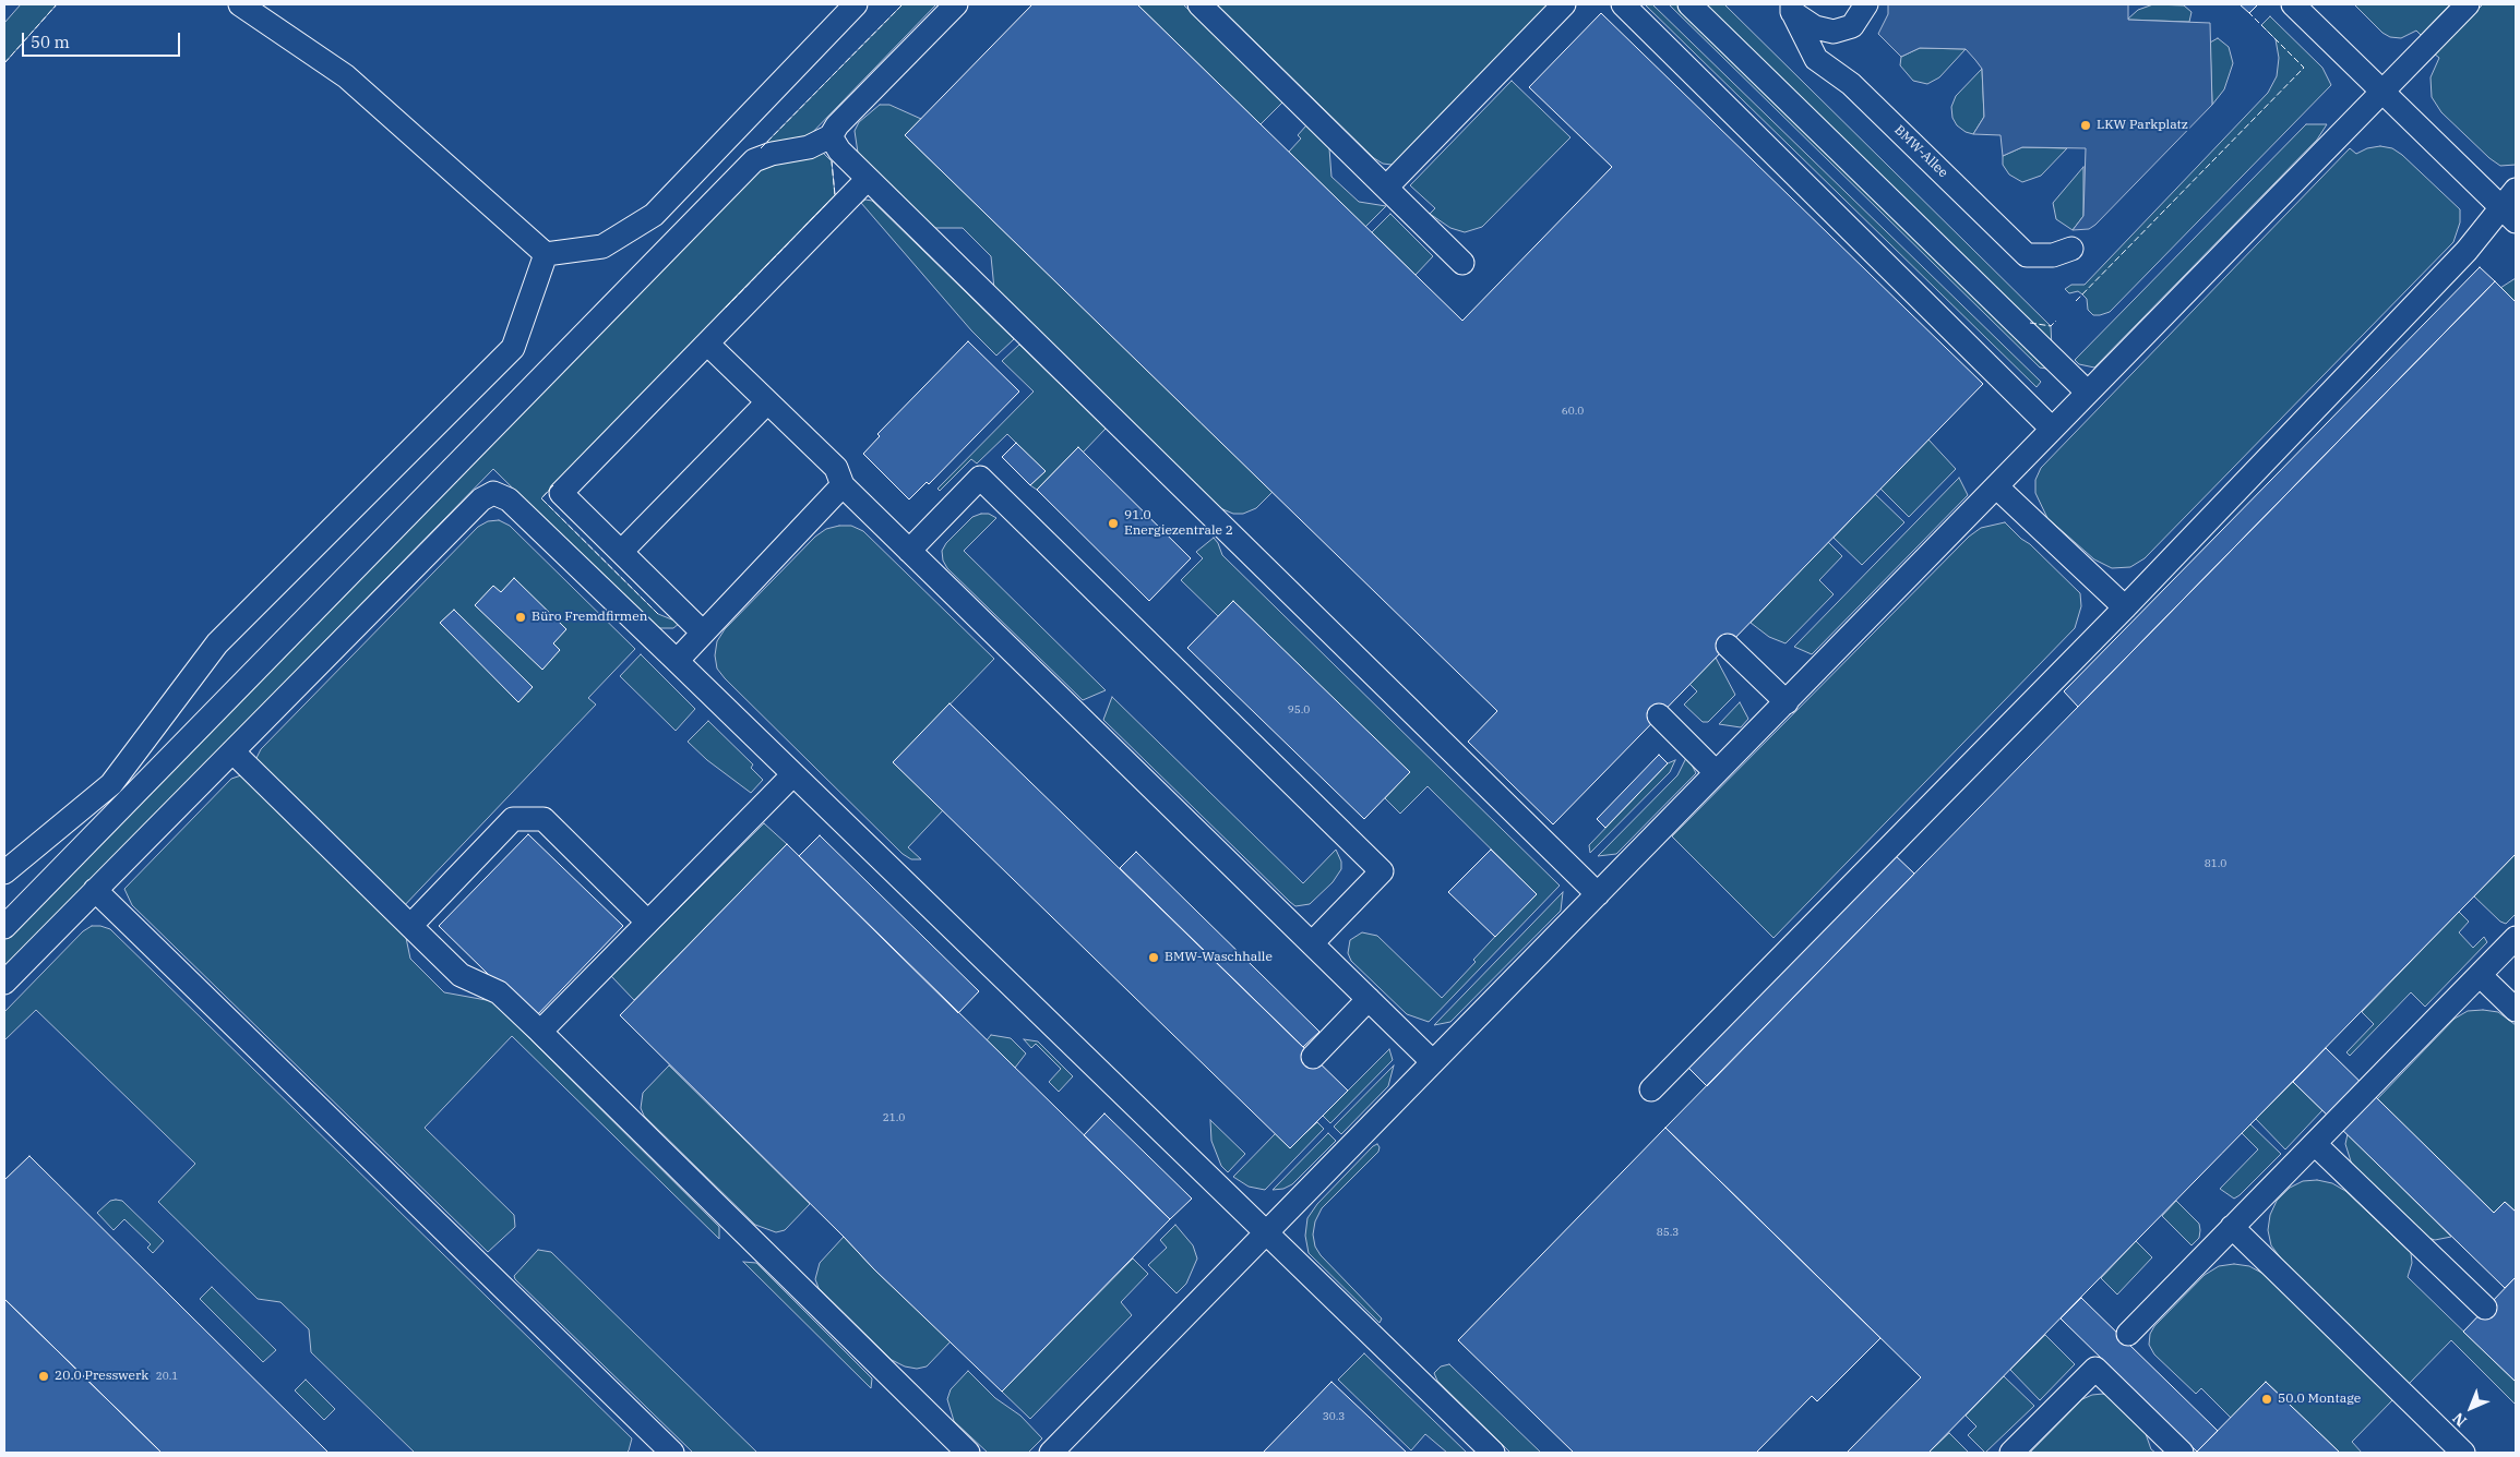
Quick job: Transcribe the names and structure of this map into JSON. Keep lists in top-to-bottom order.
{
  "streets": {
    "lane": ["BMW-Allee"]
  },
  "places": [
    "LKW Parkplatz",
    "91.0 Energiezentrale 2",
    "Büro Fremdfirmen",
    "BMW-Waschhalle",
    "20.0 Presswerk",
    "50.0 Montage"
  ],
  "house_numbers": [
    "60.0",
    "95.0",
    "81.0",
    "21.0",
    "85.3",
    "20.1",
    "30.3"
  ],
  "scale_bar": "50 m",
  "north": "bottom left"
}
